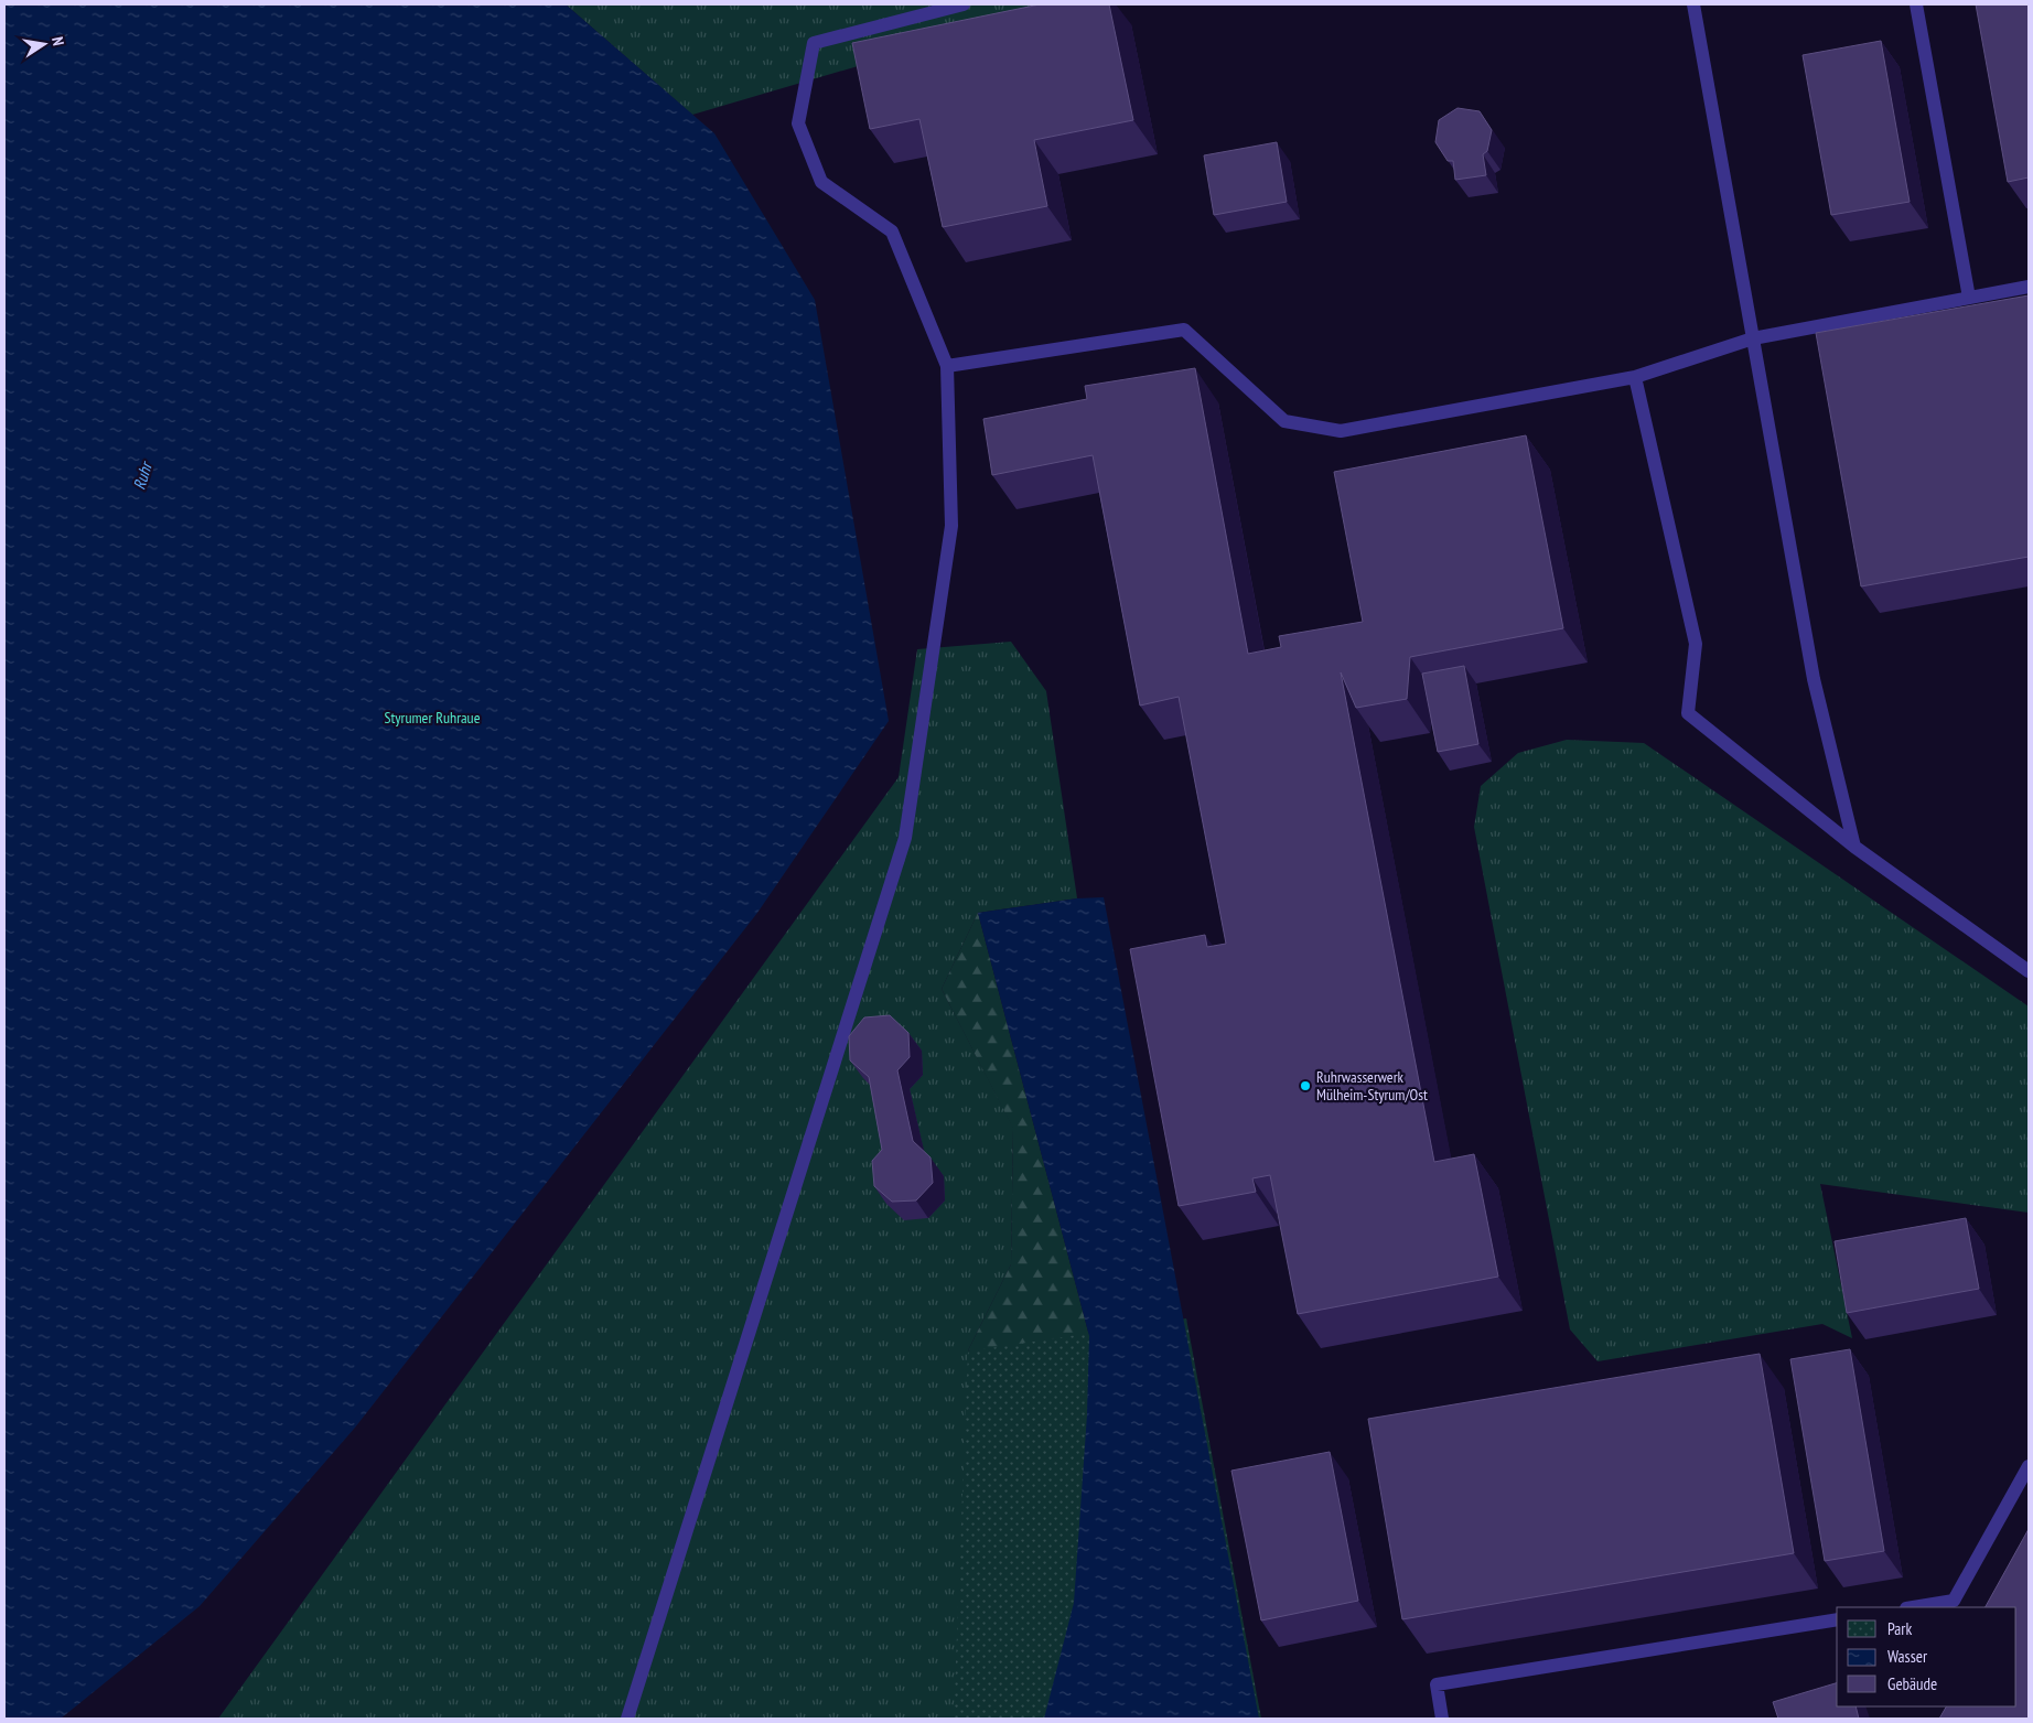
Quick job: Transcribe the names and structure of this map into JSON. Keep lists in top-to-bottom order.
{
  "water": ["Ruhr"],
  "parks": ["Styrumer Ruhraue"],
  "places": ["Ruhrwasserwerk Mülheim-Styrum/Ost"],
  "legend": ["Park", "Wasser", "Gebäude"],
  "north": "right"
}
